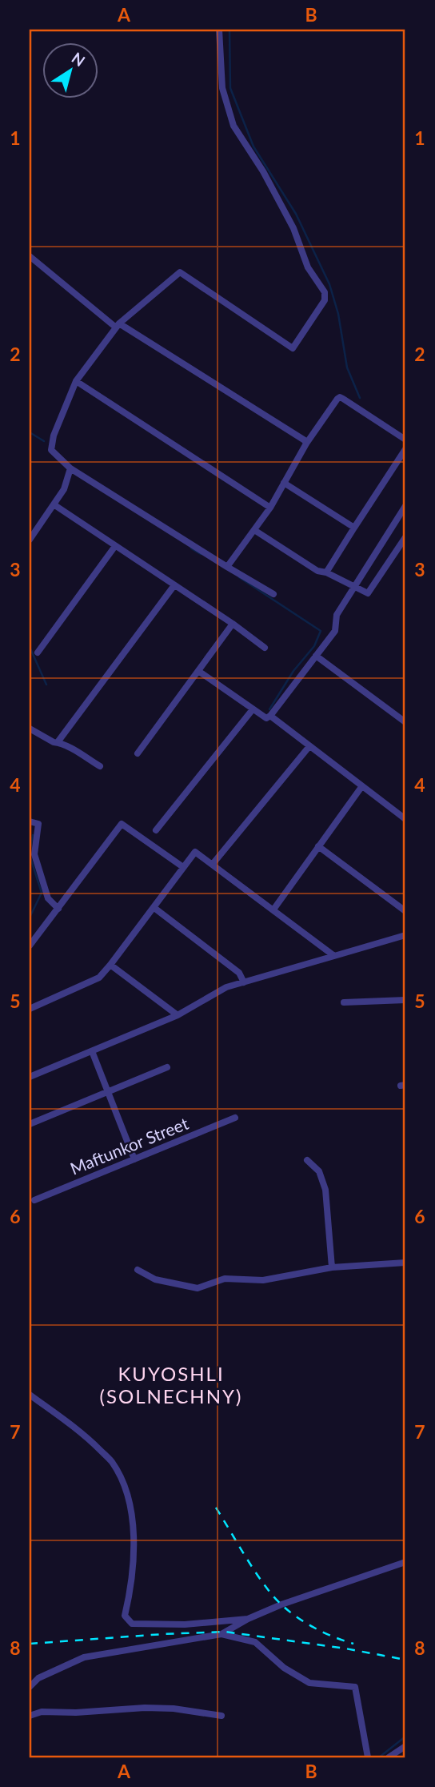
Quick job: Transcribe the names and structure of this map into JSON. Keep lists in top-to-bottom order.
{
  "streets": {
    "street": ["Maftunkor Street"]
  },
  "districts": ["KUYOSHLI (SOLNECHNY)"],
  "north": "top right",
  "grid": {
    "columns": ["A", "B"],
    "rows": [
      "1",
      "2",
      "3",
      "4",
      "5",
      "6",
      "7",
      "8"
    ]
  }
}
